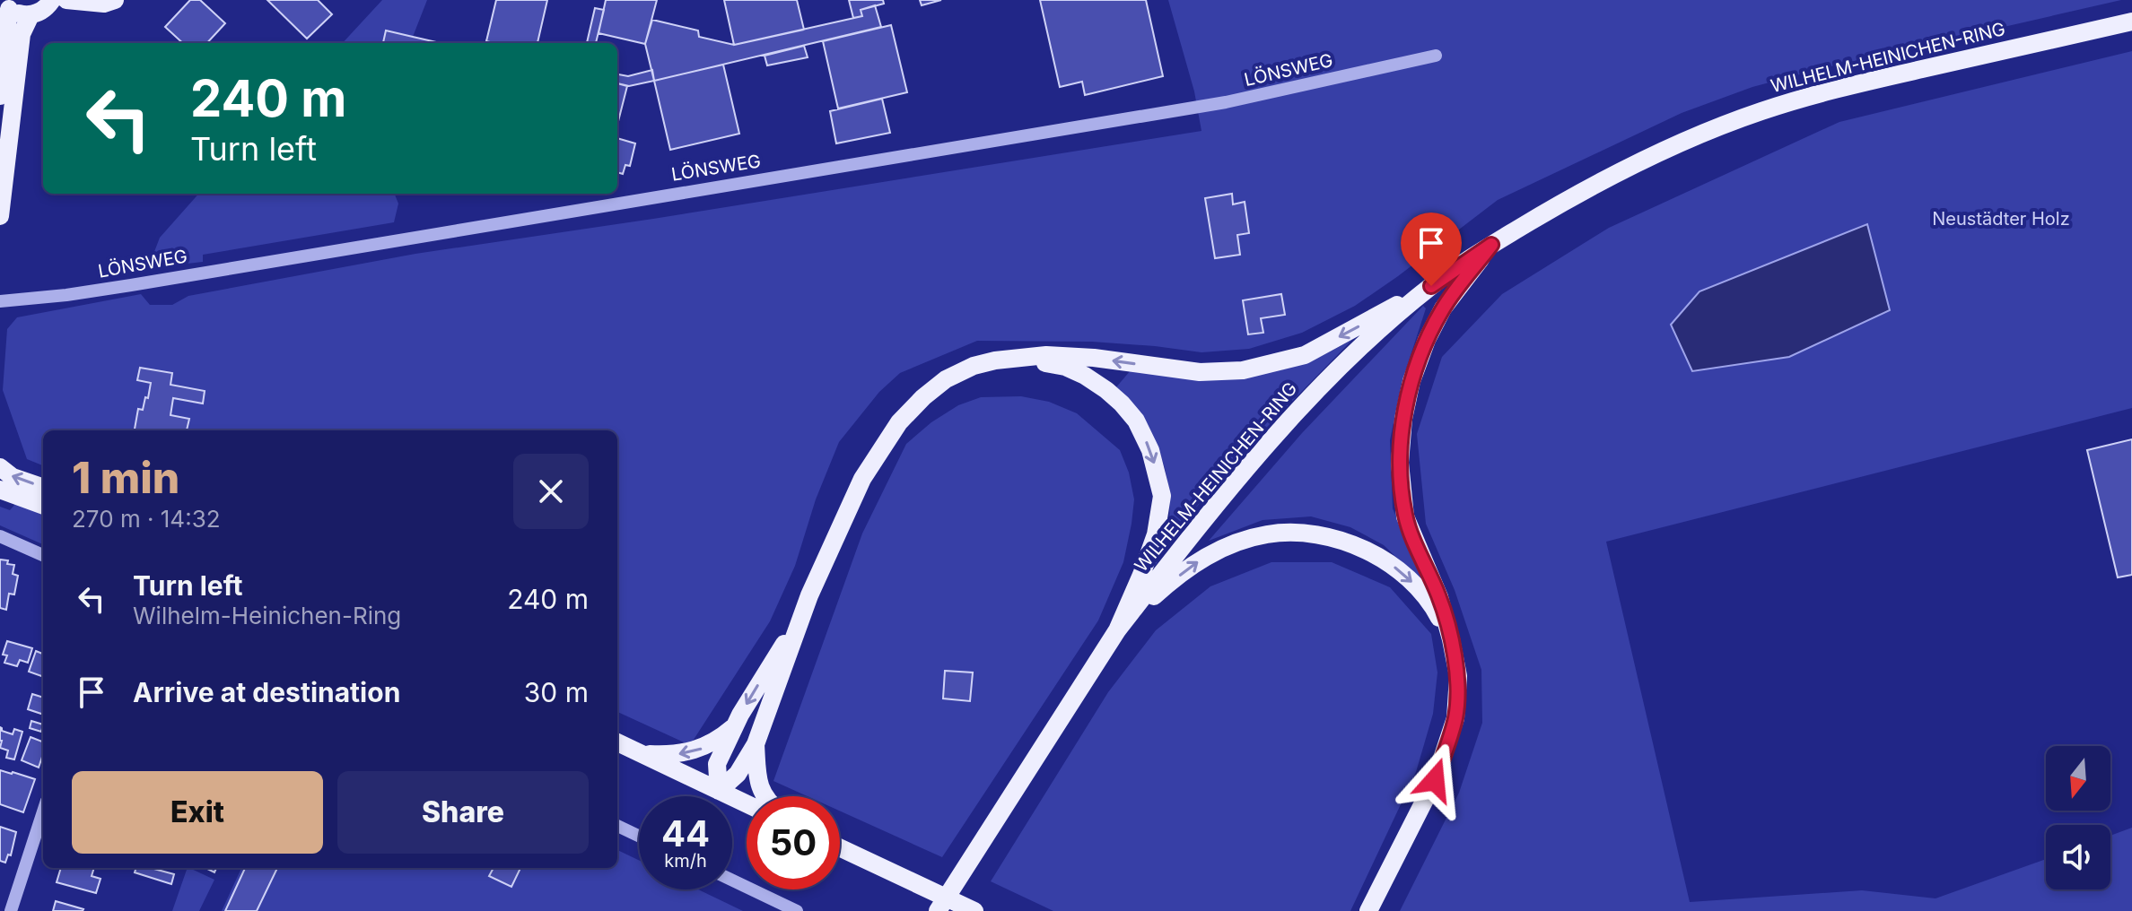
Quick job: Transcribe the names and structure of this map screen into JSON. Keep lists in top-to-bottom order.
{
  "streets": {
    "main road": ["WILHELM-HEINICHEN-RING"],
    "street": ["LÖNSWEG"]
  },
  "parks": ["Neustädter Holz"],
  "north": "bottom",
  "page": {
    "turn": ["240 m", "Turn left"],
    "heading": ["1 min", "270 m · 14:32"],
    "list": [
      {
        "name": "Turn left",
        "note": "Wilhelm-Heinichen-Ring",
        "value": "240 m"
      },
      {
        "name": "Arrive at destination",
        "value": "30 m"
      }
    ],
    "buttons": ["Exit", "Share"],
    "speed": "44 km/h",
    "limit": "50"
  }
}
